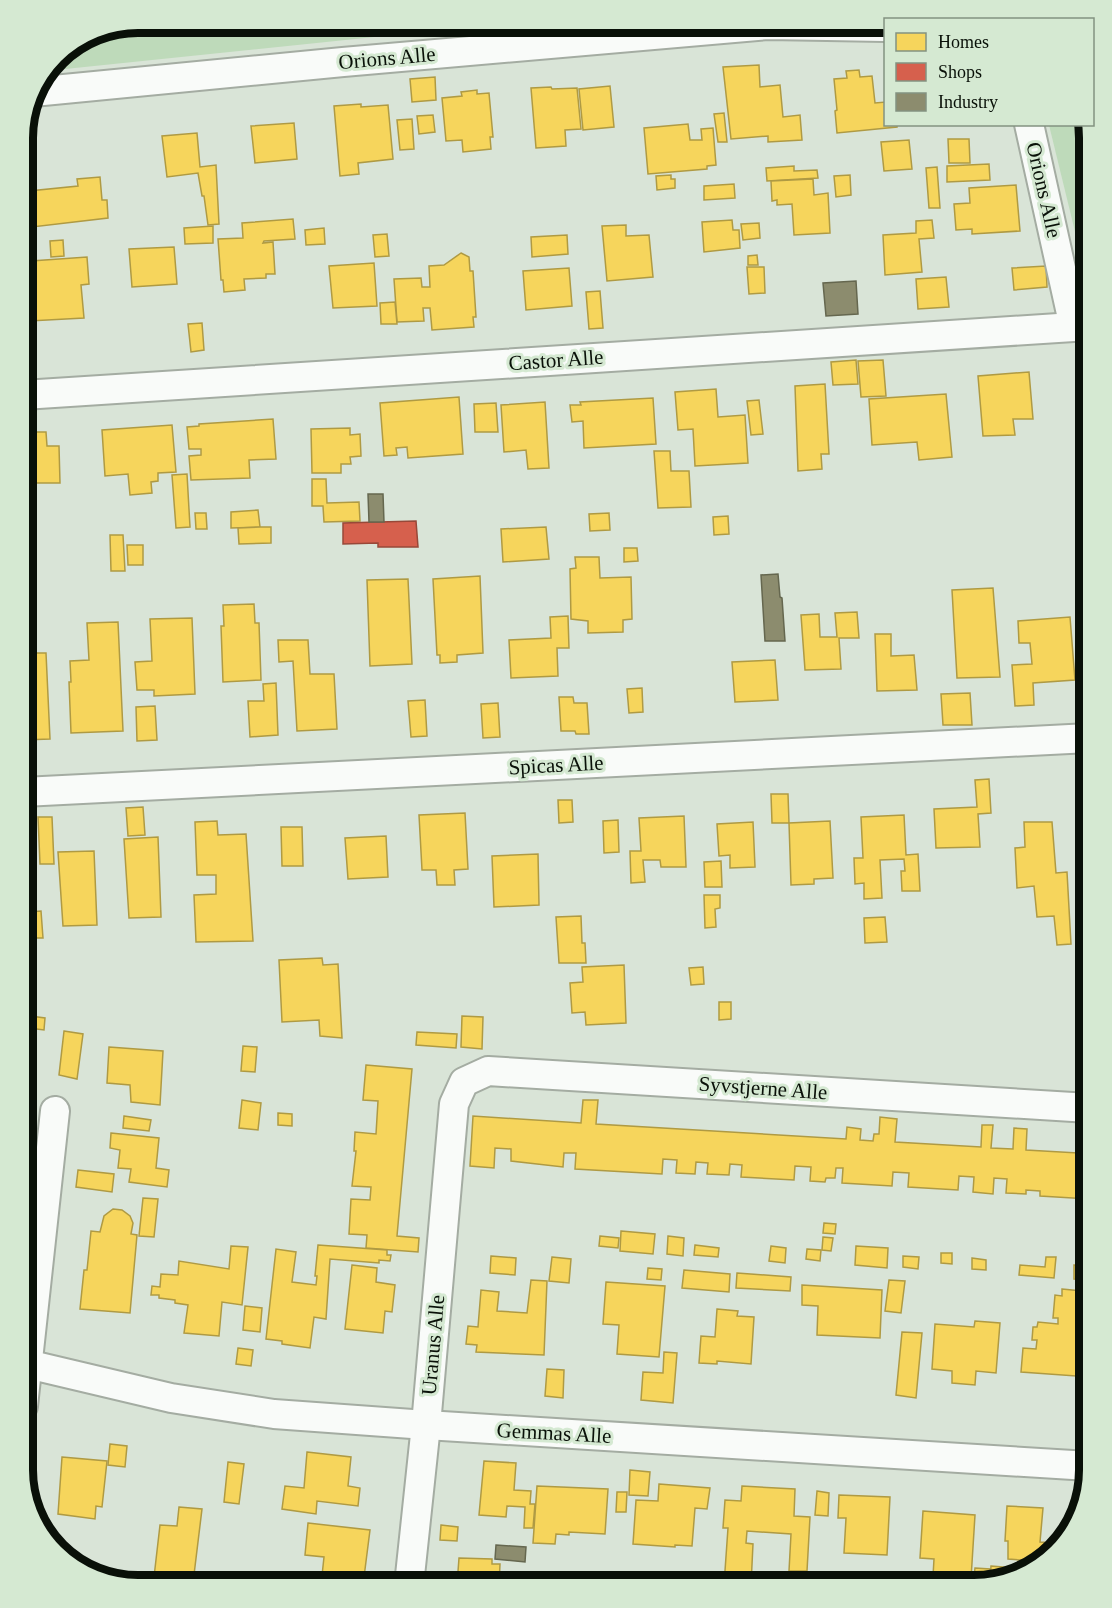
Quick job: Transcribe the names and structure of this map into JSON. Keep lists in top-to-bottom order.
{
  "streets": {
    "street": [
      "Orions Alle",
      "Castor Alle",
      "Spicas Alle",
      "Syvstjerne Alle",
      "Uranus Alle",
      "Gemmas Alle"
    ]
  },
  "crossings": [
    ["Syvstjerne Alle", "Uranus Alle"],
    ["Uranus Alle", "Gemmas Alle"]
  ],
  "legend": ["Homes", "Shops", "Industry"]
}
